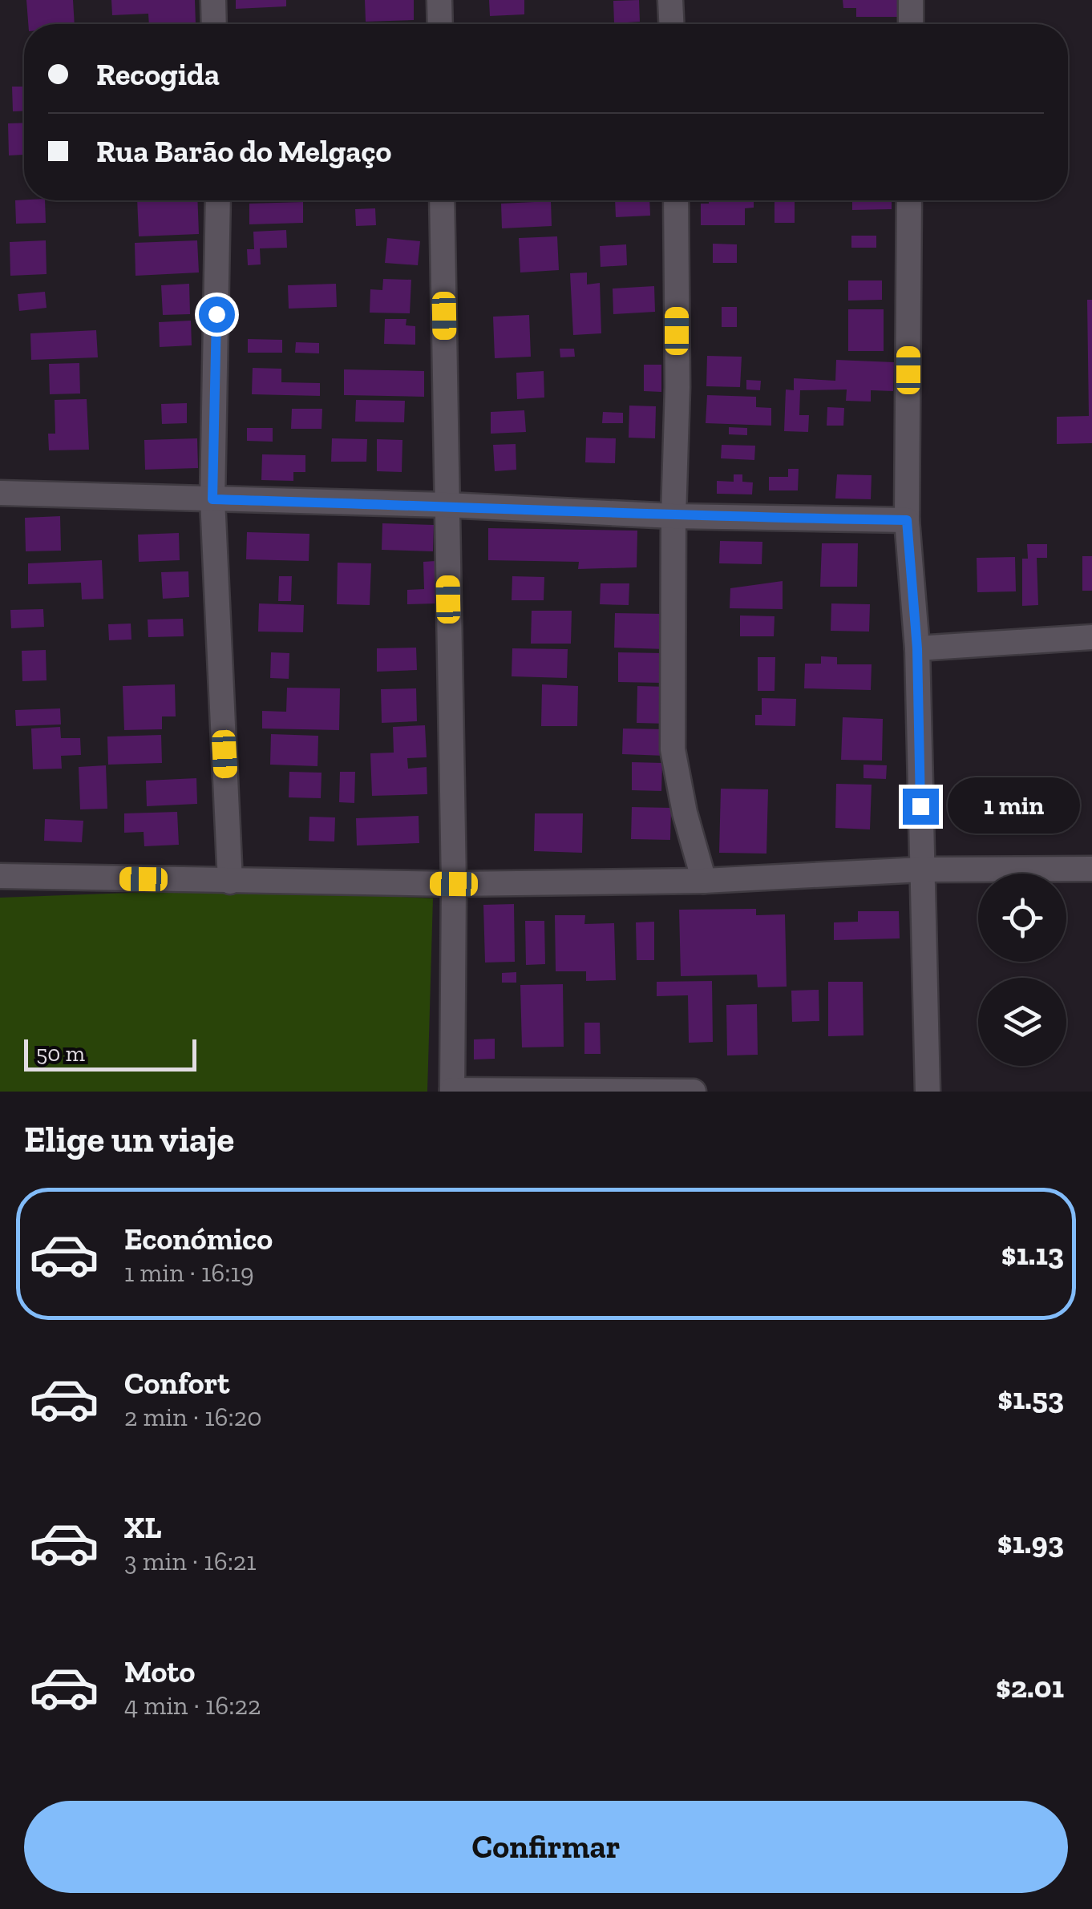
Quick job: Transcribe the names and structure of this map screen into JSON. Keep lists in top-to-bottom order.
{
  "scale_bar": "50 m",
  "page": {
    "banner": ["Recogida", "Rua Barão do Melgaço"],
    "bubble": "1 min",
    "scale": "50 m",
    "heading": "Elige un viaje",
    "list": [
      {
        "name": "Económico",
        "note": "1 min · 16:19",
        "value": "$1.13"
      },
      {
        "name": "Confort",
        "note": "2 min · 16:20",
        "value": "$1.53"
      },
      {
        "name": "XL",
        "note": "3 min · 16:21",
        "value": "$1.93"
      },
      {
        "name": "Moto",
        "note": "4 min · 16:22",
        "value": "$2.01"
      }
    ],
    "buttons": "Confirmar"
  }
}
